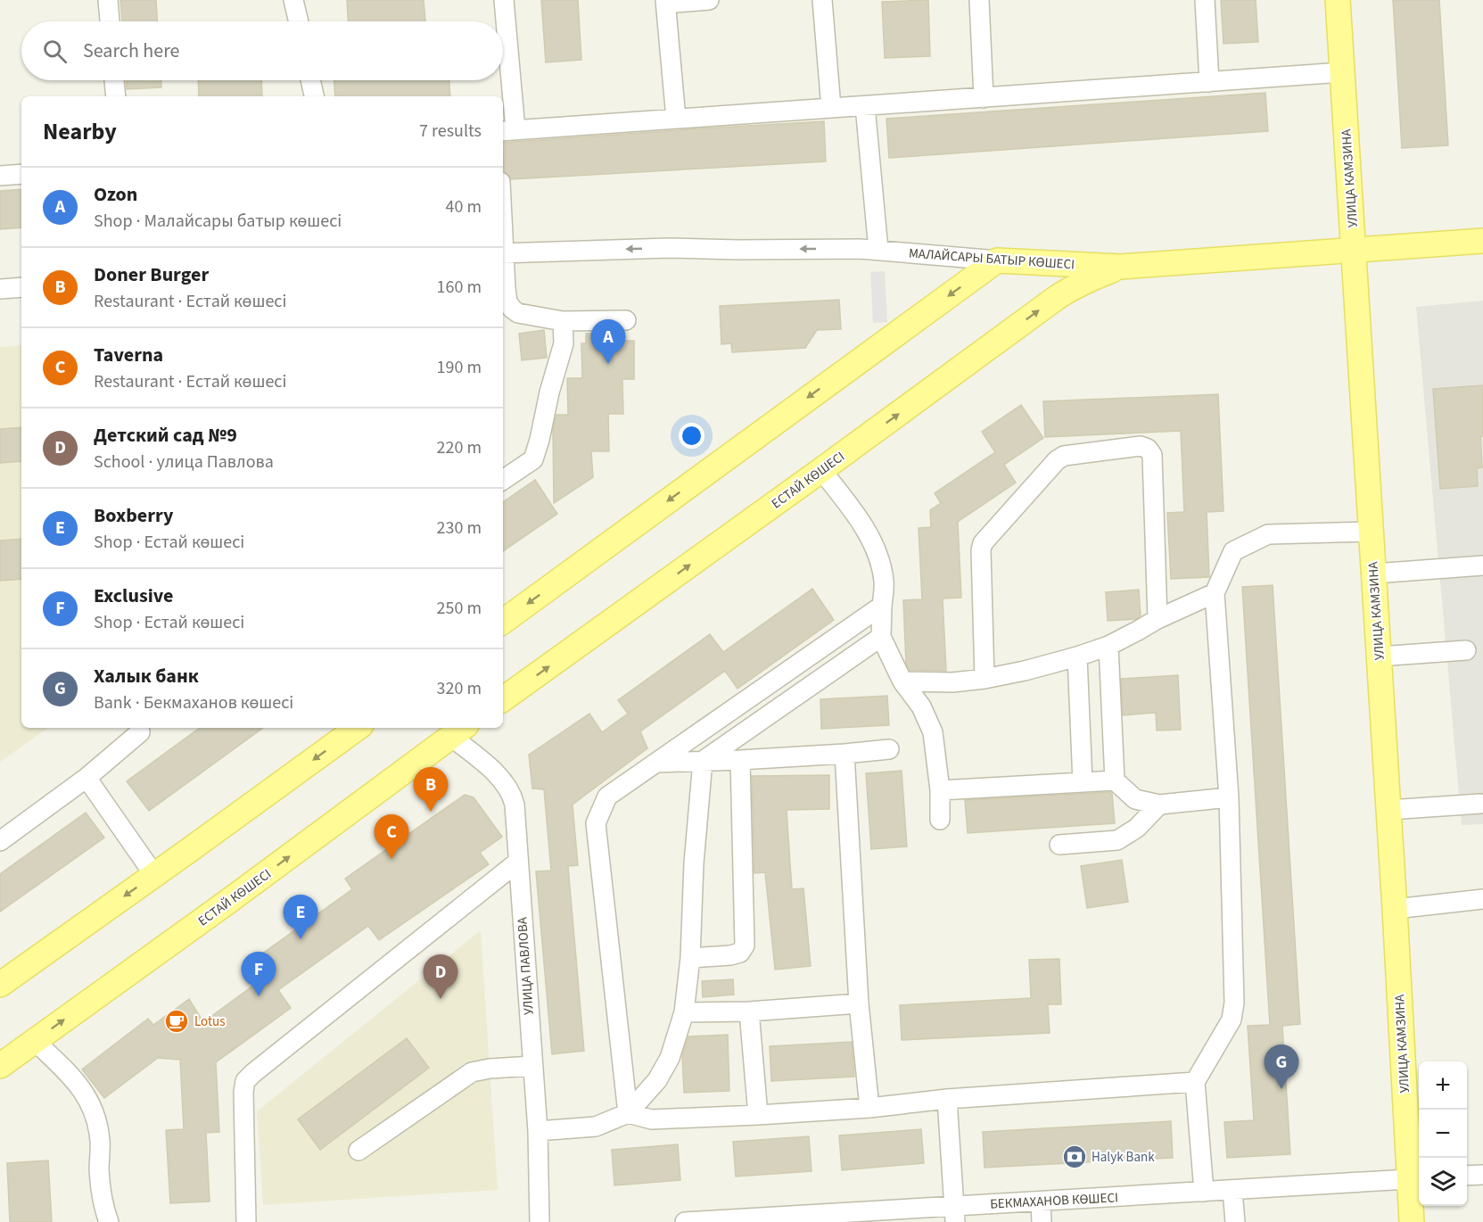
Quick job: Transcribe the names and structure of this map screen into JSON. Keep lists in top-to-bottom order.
{
  "streets": {
    "main road": ["УЛИЦА КАМЗИНА", "МАЛАЙСАРЫ БАТЫР КӨШЕСІ", "ЕСТАЙ КӨШЕСІ"],
    "street": ["УЛИЦА ПАВЛОВА", "БЕКМАХАНОВ КӨШЕСІ"]
  },
  "crossings": [
    ["УЛИЦА КАМЗИНА", "МАЛАЙСАРЫ БАТЫР КӨШЕСІ"],
    ["УЛИЦА КАМЗИНА", "БЕКМАХАНОВ КӨШЕСІ"],
    ["МАЛАЙСАРЫ БАТЫР КӨШЕСІ", "ЕСТАЙ КӨШЕСІ"],
    ["ЕСТАЙ КӨШЕСІ", "УЛИЦА ПАВЛОВА"]
  ],
  "one_way": ["МАЛАЙСАРЫ БАТЫР КӨШЕСІ"],
  "places": {
    "cafe": ["Lotus"],
    "bank": ["Halyk Bank"]
  },
  "page": {
    "search": "Search here",
    "heading": ["Nearby", "7 results"],
    "list": [
      {
        "mark": "A",
        "name": "Ozon",
        "note": "Shop · Малайсары батыр көшесі",
        "value": "40 m"
      },
      {
        "mark": "B",
        "name": "Doner Burger",
        "note": "Restaurant · Естай көшесі",
        "value": "160 m"
      },
      {
        "mark": "C",
        "name": "Taverna",
        "note": "Restaurant · Естай көшесі",
        "value": "190 m"
      },
      {
        "mark": "D",
        "name": "Детский сад №9",
        "note": "School · улица Павлова",
        "value": "220 m"
      },
      {
        "mark": "E",
        "name": "Boxberry",
        "note": "Shop · Естай көшесі",
        "value": "230 m"
      },
      {
        "mark": "F",
        "name": "Exclusive",
        "note": "Shop · Естай көшесі",
        "value": "250 m"
      },
      {
        "mark": "G",
        "name": "Халык банк",
        "note": "Bank · Бекмаханов көшесі",
        "value": "320 m"
      }
    ],
    "pins": [
      "A",
      "B",
      "C",
      "E",
      "F",
      "D",
      "G"
    ],
    "map_buttons": ["+", "−"]
  }
}
